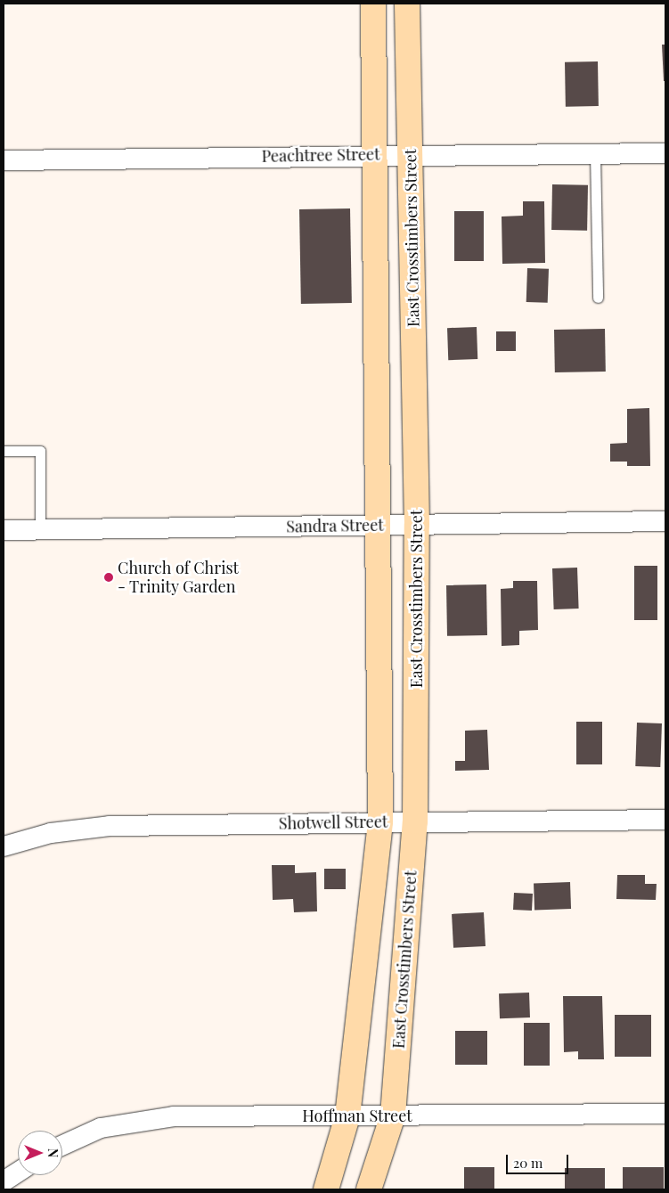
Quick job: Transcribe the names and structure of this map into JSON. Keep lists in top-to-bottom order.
{
  "streets": {
    "main road": ["East Crosstimbers Street"],
    "street": [
      "Peachtree Street",
      "Sandra Street",
      "Shotwell Street",
      "Hoffman Street"
    ]
  },
  "crossings": [
    ["Peachtree Street", "East Crosstimbers Street"],
    ["East Crosstimbers Street", "Sandra Street"],
    ["East Crosstimbers Street", "Shotwell Street"],
    ["East Crosstimbers Street", "Hoffman Street"]
  ],
  "places": ["Church of Christ - Trinity Garden"],
  "scale_bar": "20 m",
  "north": "right"
}
